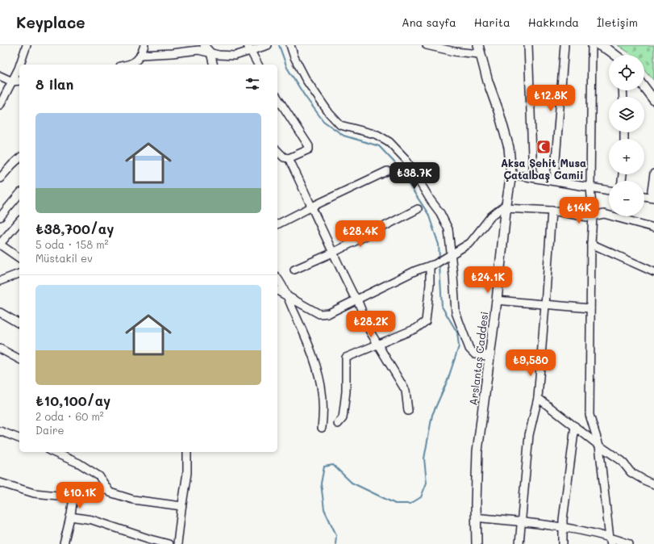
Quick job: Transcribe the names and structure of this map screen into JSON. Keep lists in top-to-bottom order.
{
  "streets": {
    "main road": ["Arslantaş Caddesi"]
  },
  "places": {
    "mosque": ["Aksa Şehit Musa Çatalbaş Camii"]
  },
  "page": {
    "header": "Keyplace",
    "nav": [
      "Ana sayfa",
      "Harita",
      "Hakkında",
      "İletişim"
    ],
    "map_buttons": ["+", "−"],
    "heading": "8 ilan",
    "price": [
      "₺12.8K",
      "₺38.7K",
      "₺14K",
      "₺28.4K",
      "₺24.1K",
      "₺28.2K",
      "₺9,580",
      "₺10.1K"
    ],
    "list": [
      {
        "name": "₺38,700/ay",
        "note": "5 oda · 158 m² · Müstakil ev"
      },
      {
        "name": "₺10,100/ay",
        "note": "2 oda · 60 m² · Daire"
      }
    ]
  }
}
